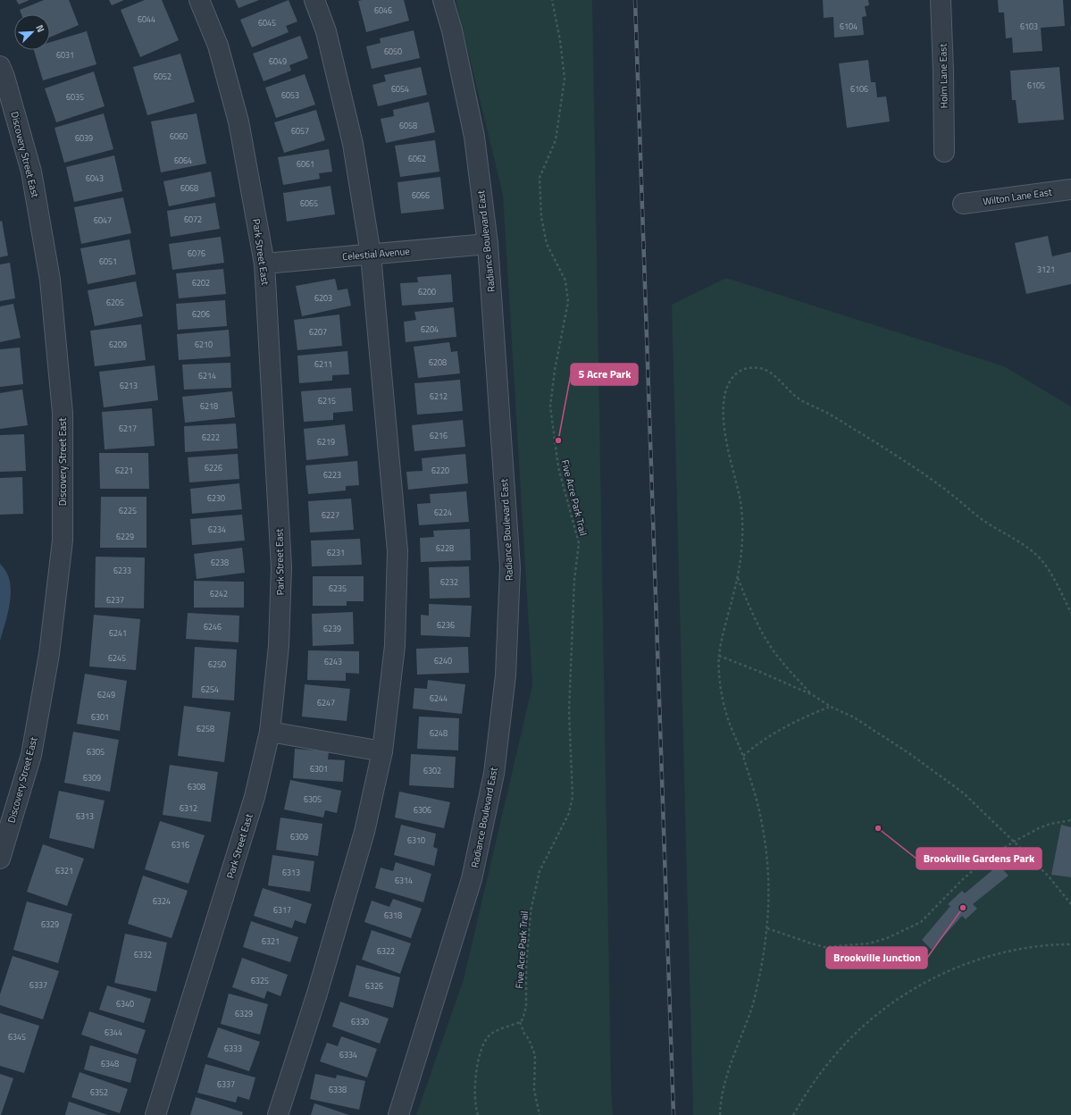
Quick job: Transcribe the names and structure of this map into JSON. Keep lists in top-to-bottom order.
{
  "streets": {
    "street": [
      "Holm Lane East",
      "Discovery Street East",
      "Wilton Lane East",
      "Radiance Boulevard East",
      "Park Street East",
      "Celestial Avenue"
    ],
    "path": ["Five Acre Park Trail"]
  },
  "crossings": [
    ["Radiance Boulevard East", "Celestial Avenue"],
    ["Park Street East", "Celestial Avenue"]
  ],
  "places": ["5 Acre Park", "Brookville Gardens Park", "Brookville Junction"],
  "house_numbers": [
    "6046",
    "6044",
    "6045",
    "6104",
    "6103",
    "6050",
    "6031",
    "6049",
    "6052",
    "6105",
    "6054",
    "6106",
    "6053",
    "6035",
    "6058",
    "6057",
    "6060",
    "6039",
    "6062",
    "6064",
    "6061",
    "6043",
    "6068",
    "6066",
    "6065",
    "6072",
    "6047",
    "6076",
    "6051",
    "3121",
    "6202",
    "6200",
    "6203",
    "6205",
    "6206",
    "6204",
    "6207",
    "6209",
    "6210",
    "6208",
    "6211",
    "6214",
    "6213",
    "6212",
    "6215",
    "6218",
    "6217",
    "6216",
    "6222",
    "6219",
    "6226",
    "6221",
    "6220",
    "6223",
    "6230",
    "6225",
    "6224",
    "6227",
    "6234",
    "6229",
    "6228",
    "6231",
    "6238",
    "6233",
    "6232",
    "6235",
    "6242",
    "6237",
    "6236",
    "6246",
    "6239",
    "6241",
    "6245",
    "6240",
    "6243",
    "6250",
    "6254",
    "6249",
    "6244",
    "6247",
    "6301",
    "6258",
    "6248",
    "6305",
    "6301",
    "6302",
    "6309",
    "6308",
    "6305",
    "6312",
    "6306",
    "6313",
    "6309",
    "6310",
    "6316",
    "6321",
    "6313",
    "6314",
    "6324",
    "6317",
    "6318",
    "6329",
    "6321",
    "6322",
    "6332",
    "6325",
    "6337",
    "6326",
    "6340",
    "6329",
    "6330",
    "6344",
    "6345",
    "6333",
    "6334",
    "6348",
    "6337",
    "6338",
    "6352"
  ],
  "north": "top right"
}
